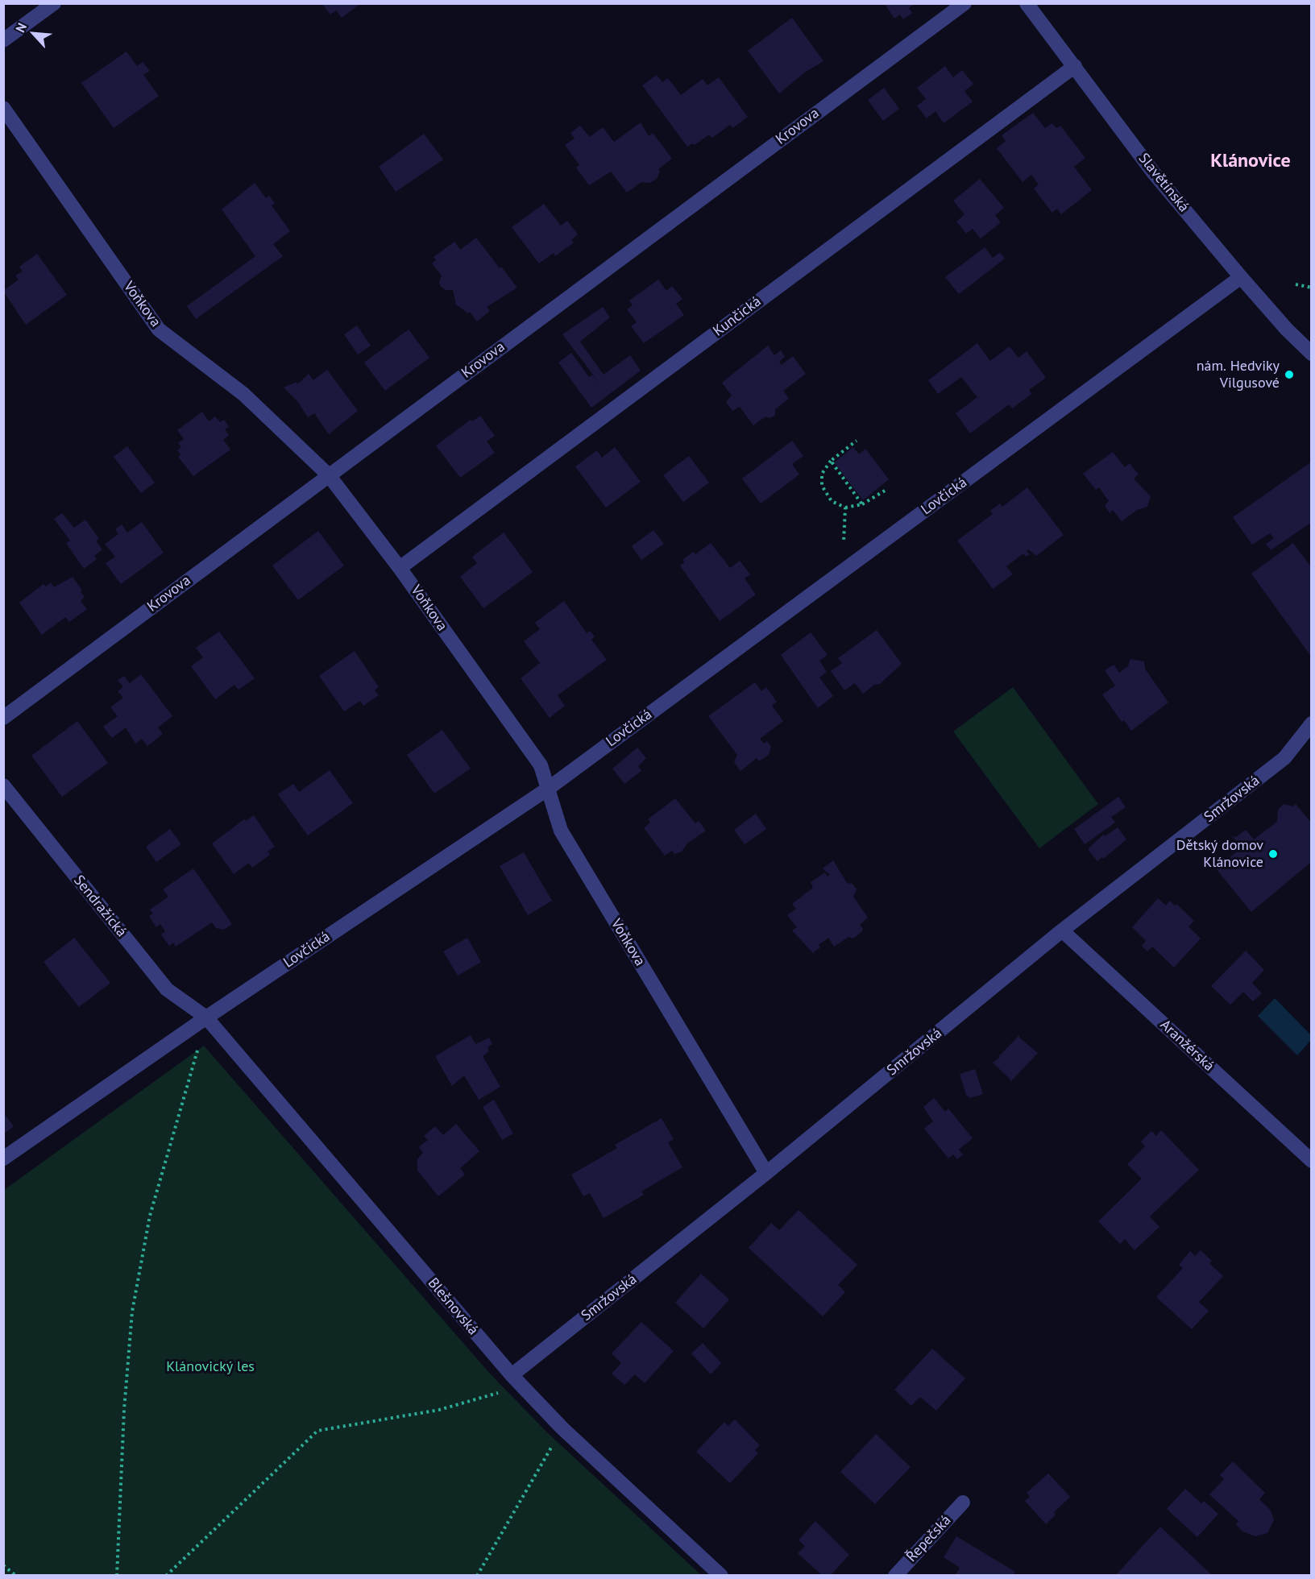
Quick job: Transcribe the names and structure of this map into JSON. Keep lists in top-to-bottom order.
{
  "streets": {
    "street": [
      "Krovova",
      "Slavětínská",
      "Voňkova",
      "Kunčická",
      "Lovčická",
      "Smržovská",
      "Sendražická",
      "Aranžérská",
      "Blešnovská",
      "Řepečská"
    ]
  },
  "crossings": [
    ["Krovova", "Voňkova"],
    ["Slavětínská", "Kunčická"],
    ["Slavětínská", "Lovčická"],
    ["Voňkova", "Kunčická"],
    ["Voňkova", "Lovčická"],
    ["Voňkova", "Smržovská"],
    ["Lovčická", "Sendražická"],
    ["Lovčická", "Blešnovská"],
    ["Smržovská", "Aranžérská"],
    ["Smržovská", "Blešnovská"],
    ["Sendražická", "Blešnovská"]
  ],
  "districts": ["Klánovice"],
  "parks": ["Klánovický les"],
  "places": ["nám. Hedviky Vilgusové", "Dětský domov Klánovice"],
  "north": "top left"
}
